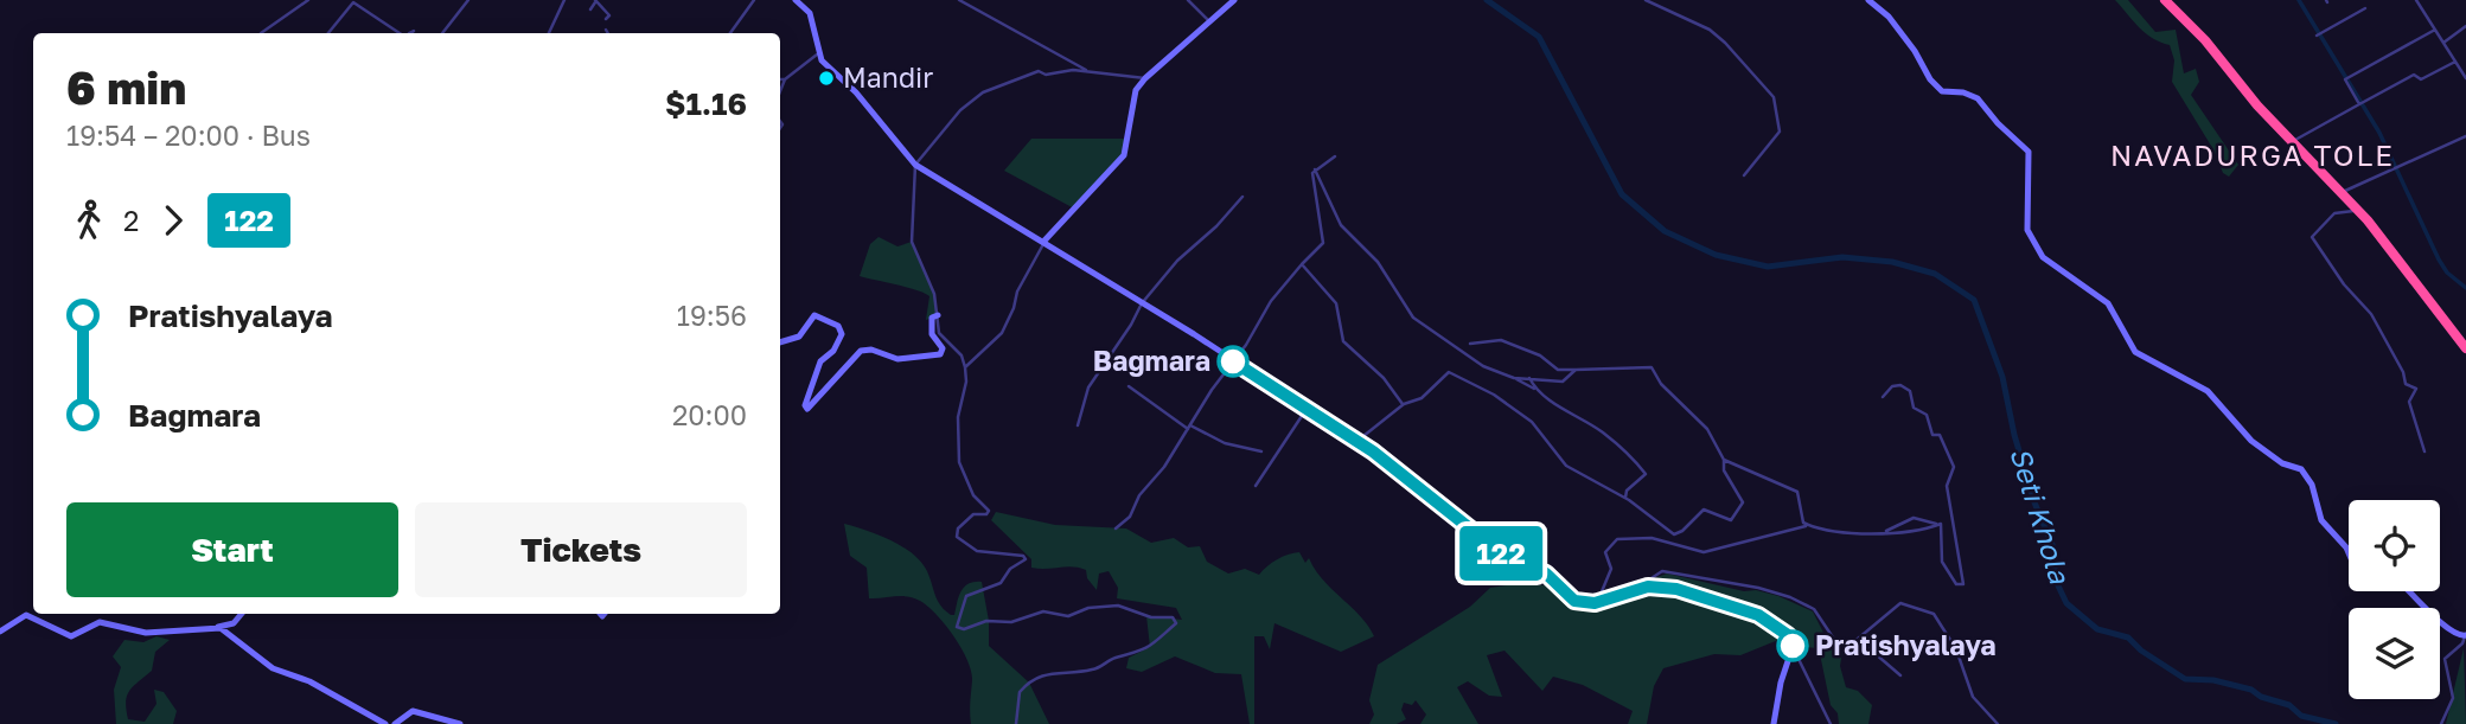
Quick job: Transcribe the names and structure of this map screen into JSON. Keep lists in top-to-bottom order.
{
  "districts": ["NAVADURGA TOLE"],
  "water": ["Seti Khola"],
  "places": ["Mandir", "Bagmara", "Pratishyalaya"],
  "lines": ["bus line 122"],
  "page": {
    "on_map": "122",
    "heading": ["6 min", "19:54 – 20:00 · Bus", "$1.16"],
    "legs": ["2", "122"],
    "list": [
      {
        "name": "Pratishyalaya",
        "value": "19:56"
      },
      {
        "name": "Bagmara",
        "value": "20:00"
      }
    ],
    "buttons": ["Start", "Tickets"]
  }
}
